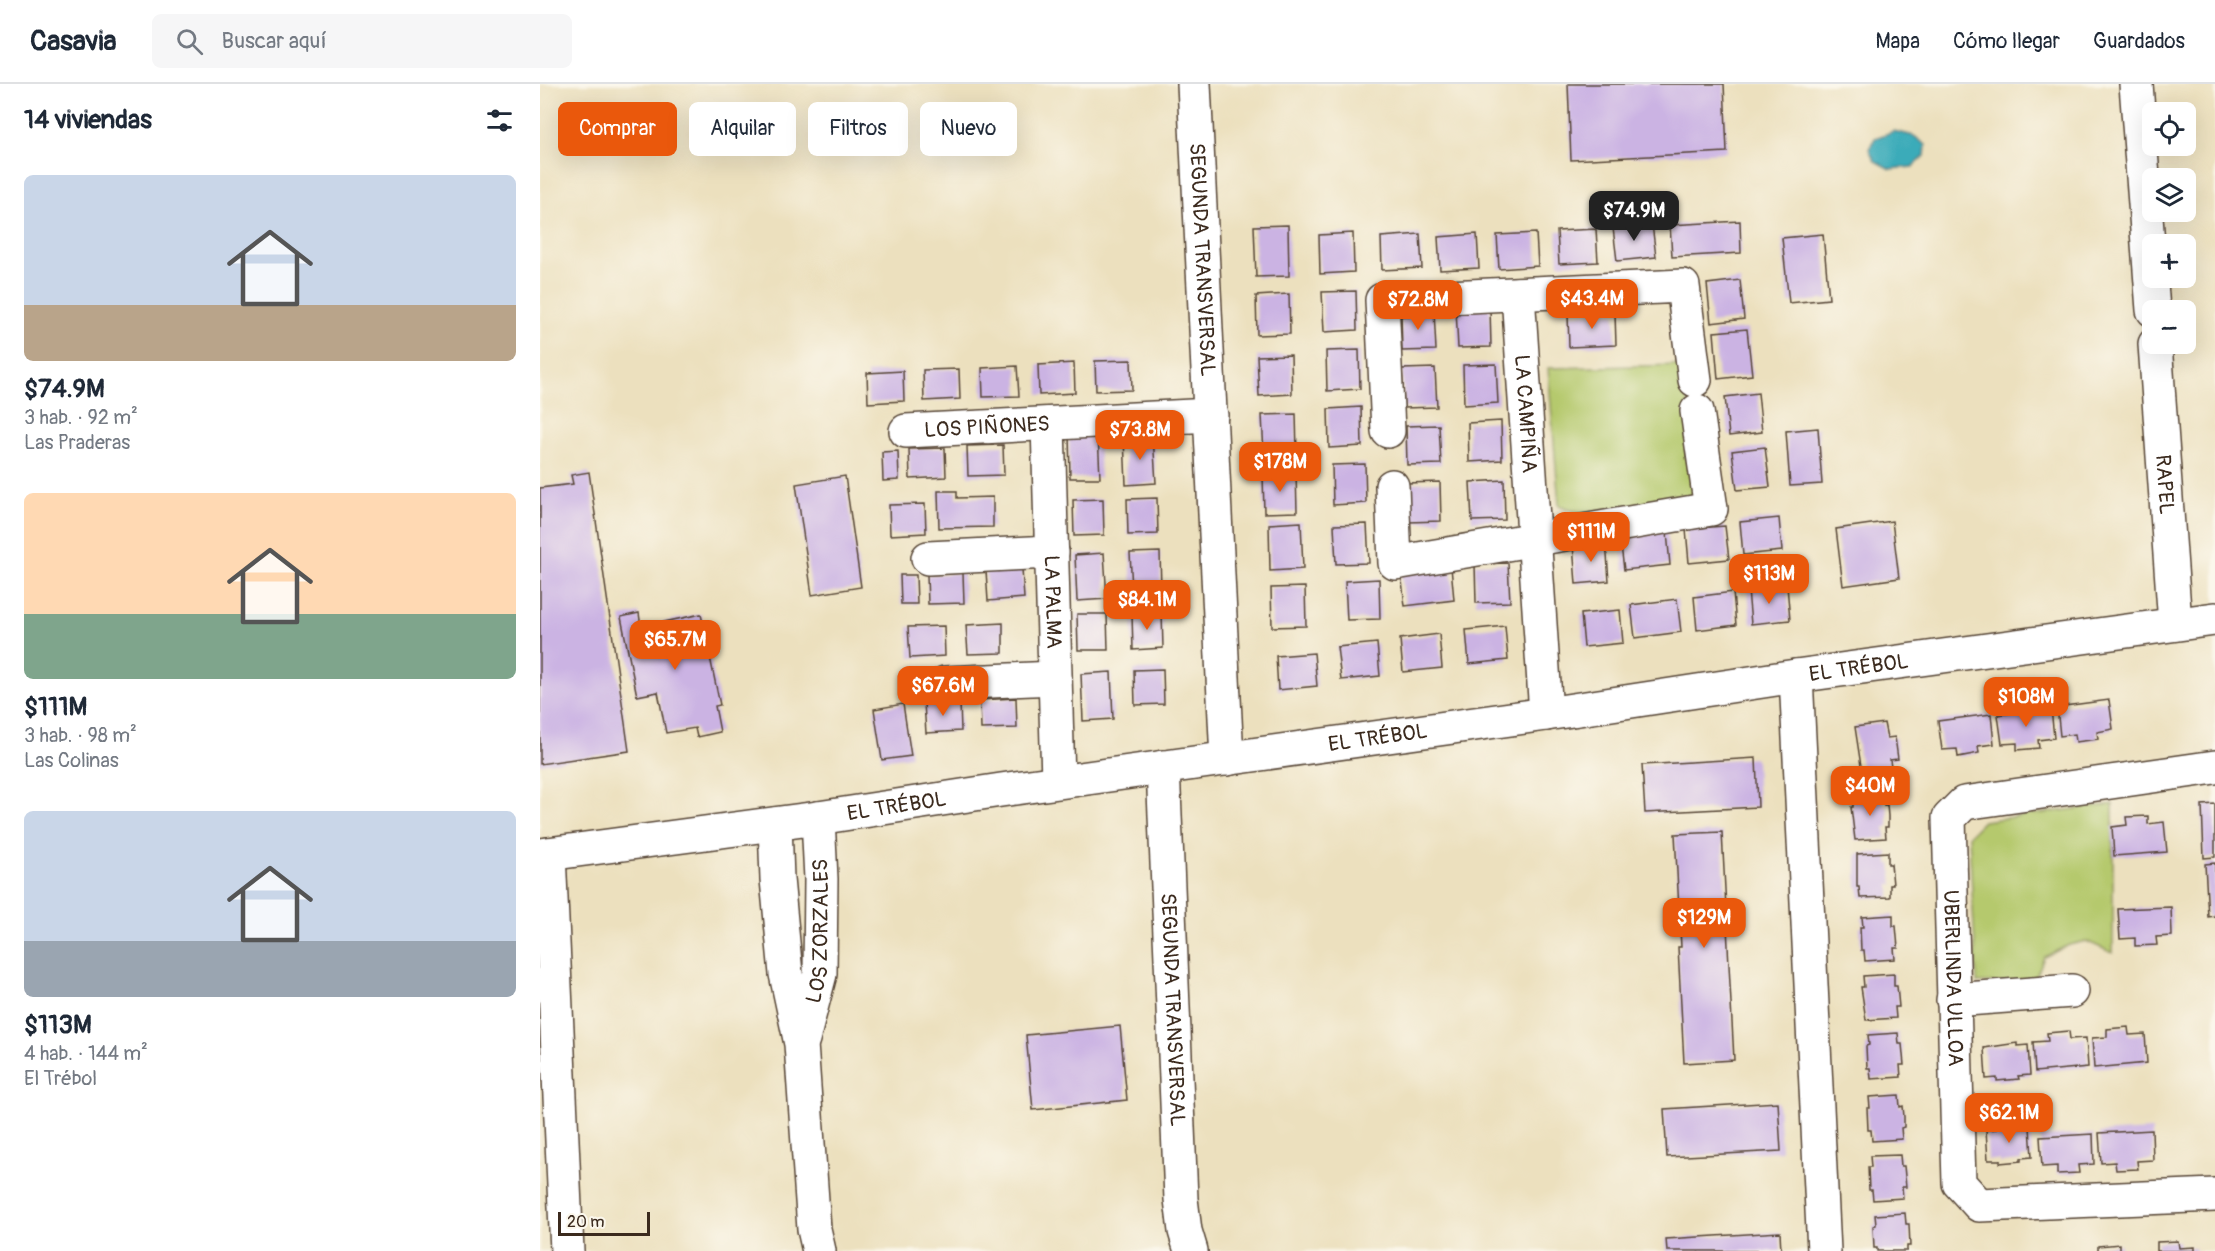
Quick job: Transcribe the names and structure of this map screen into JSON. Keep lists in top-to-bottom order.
{
  "streets": {
    "street": [
      "SEGUNDA TRANSVERSAL",
      "LA CAMPIÑA",
      "LOS PIÑONES",
      "RAPEL",
      "LA PALMA",
      "EL TRÉBOL",
      "LOS ZORZALES",
      "UBERLINDA ULLOA"
    ]
  },
  "crossings": [
    ["SEGUNDA TRANSVERSAL", "LOS PIÑONES"],
    ["SEGUNDA TRANSVERSAL", "EL TRÉBOL"],
    ["LA CAMPIÑA", "EL TRÉBOL"],
    ["LOS PIÑONES", "LA PALMA"],
    ["RAPEL", "EL TRÉBOL"],
    ["LA PALMA", "EL TRÉBOL"],
    ["EL TRÉBOL", "LOS ZORZALES"]
  ],
  "scale_bar": "20 m",
  "page": {
    "header": "Casavia",
    "search": "Buscar aquí",
    "nav": ["Mapa", "Cómo llegar", "Guardados"],
    "heading": "14 viviendas",
    "map_buttons": ["+", "−"],
    "chip": [
      "Comprar",
      "Alquilar",
      "Filtros",
      "Nuevo"
    ],
    "list": [
      {
        "name": "$74.9M",
        "note": "3 hab. · 92 m² · Las Praderas"
      },
      {
        "name": "$111M",
        "note": "3 hab. · 98 m² · Las Colinas"
      },
      {
        "name": "$113M",
        "note": "4 hab. · 144 m² · El Trébol"
      }
    ],
    "price": [
      "$74.9M",
      "$43.4M",
      "$72.8M",
      "$73.8M",
      "$178M",
      "$111M",
      "$113M",
      "$84.1M",
      "$65.7M",
      "$67.6M",
      "$108M",
      "$40M",
      "$129M",
      "$62.1M"
    ],
    "scale": "20 m"
  }
}
